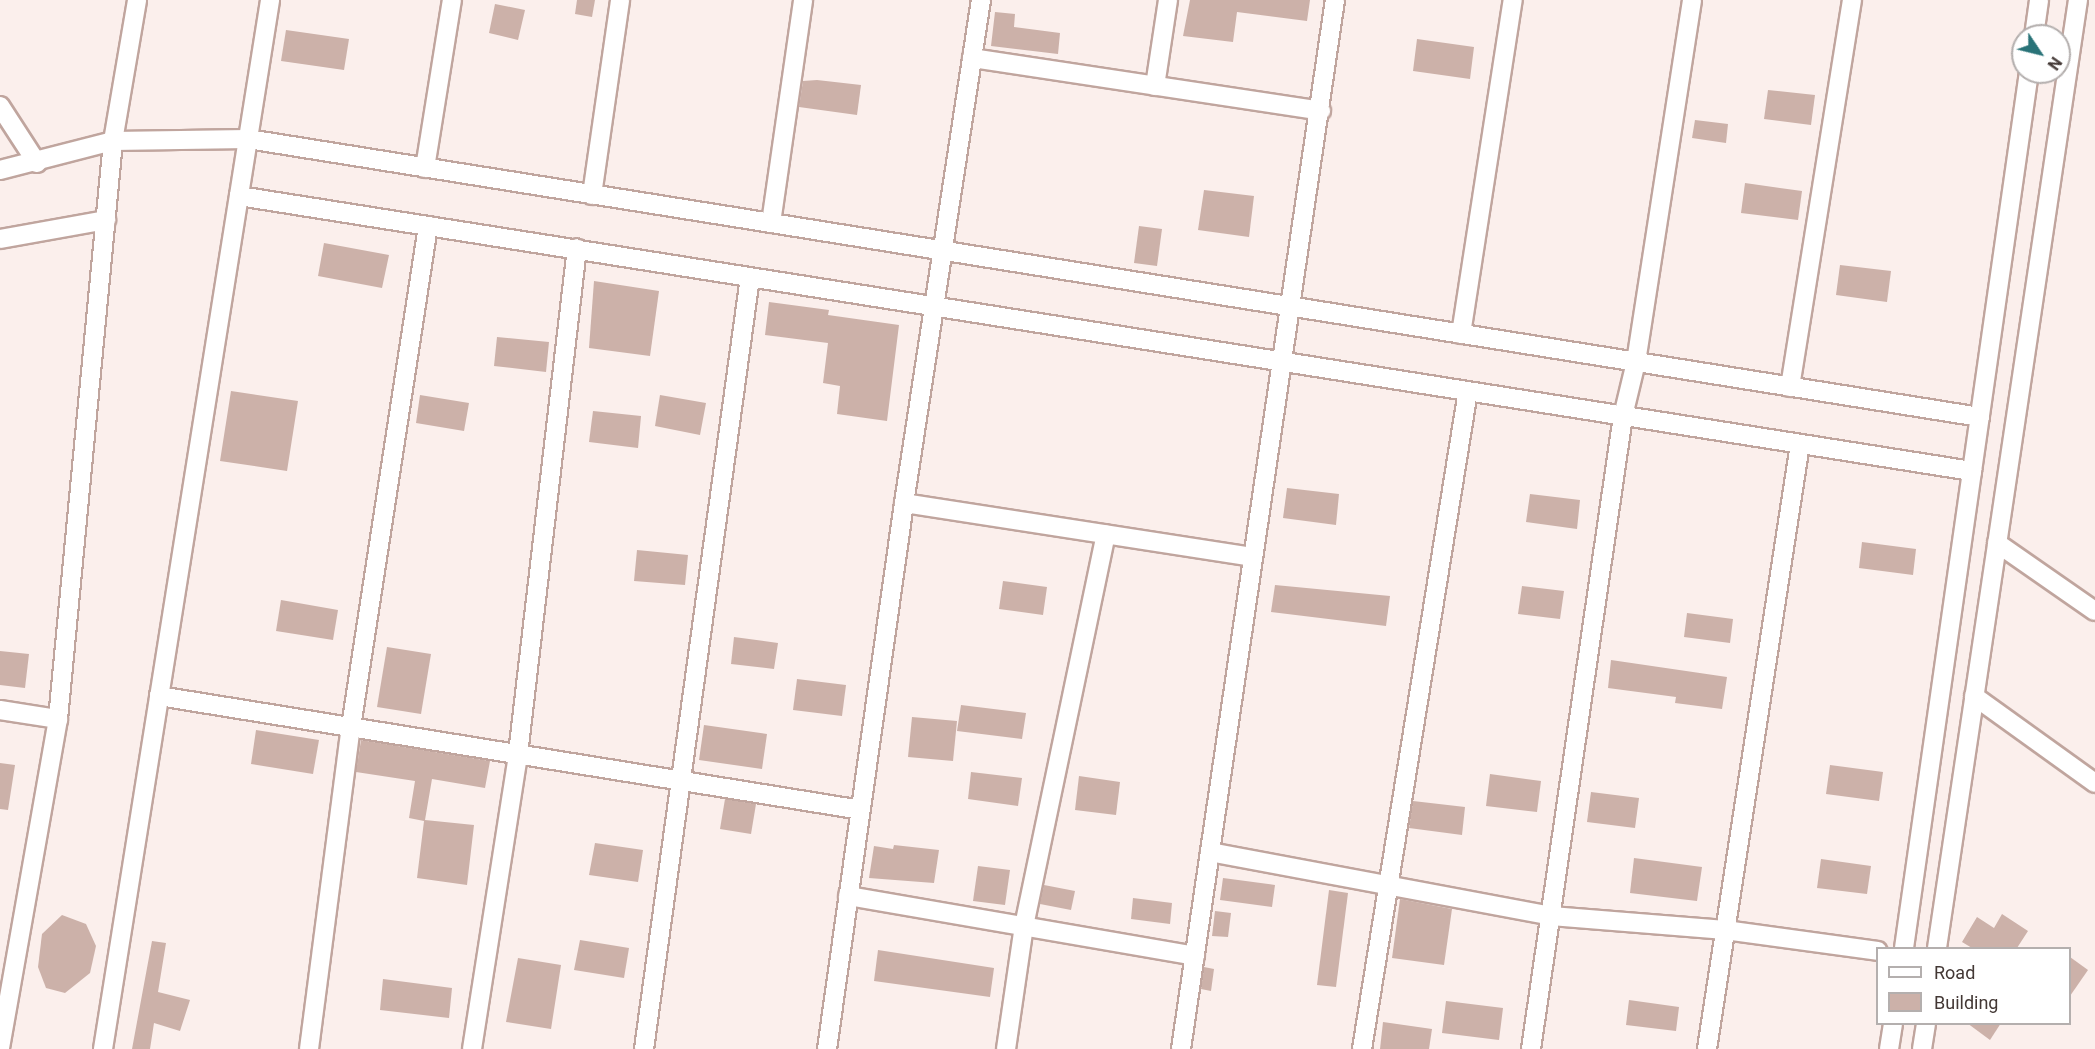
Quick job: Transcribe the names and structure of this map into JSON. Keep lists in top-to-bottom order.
{
  "legend": ["Road", "Building"],
  "north": "bottom right"
}
